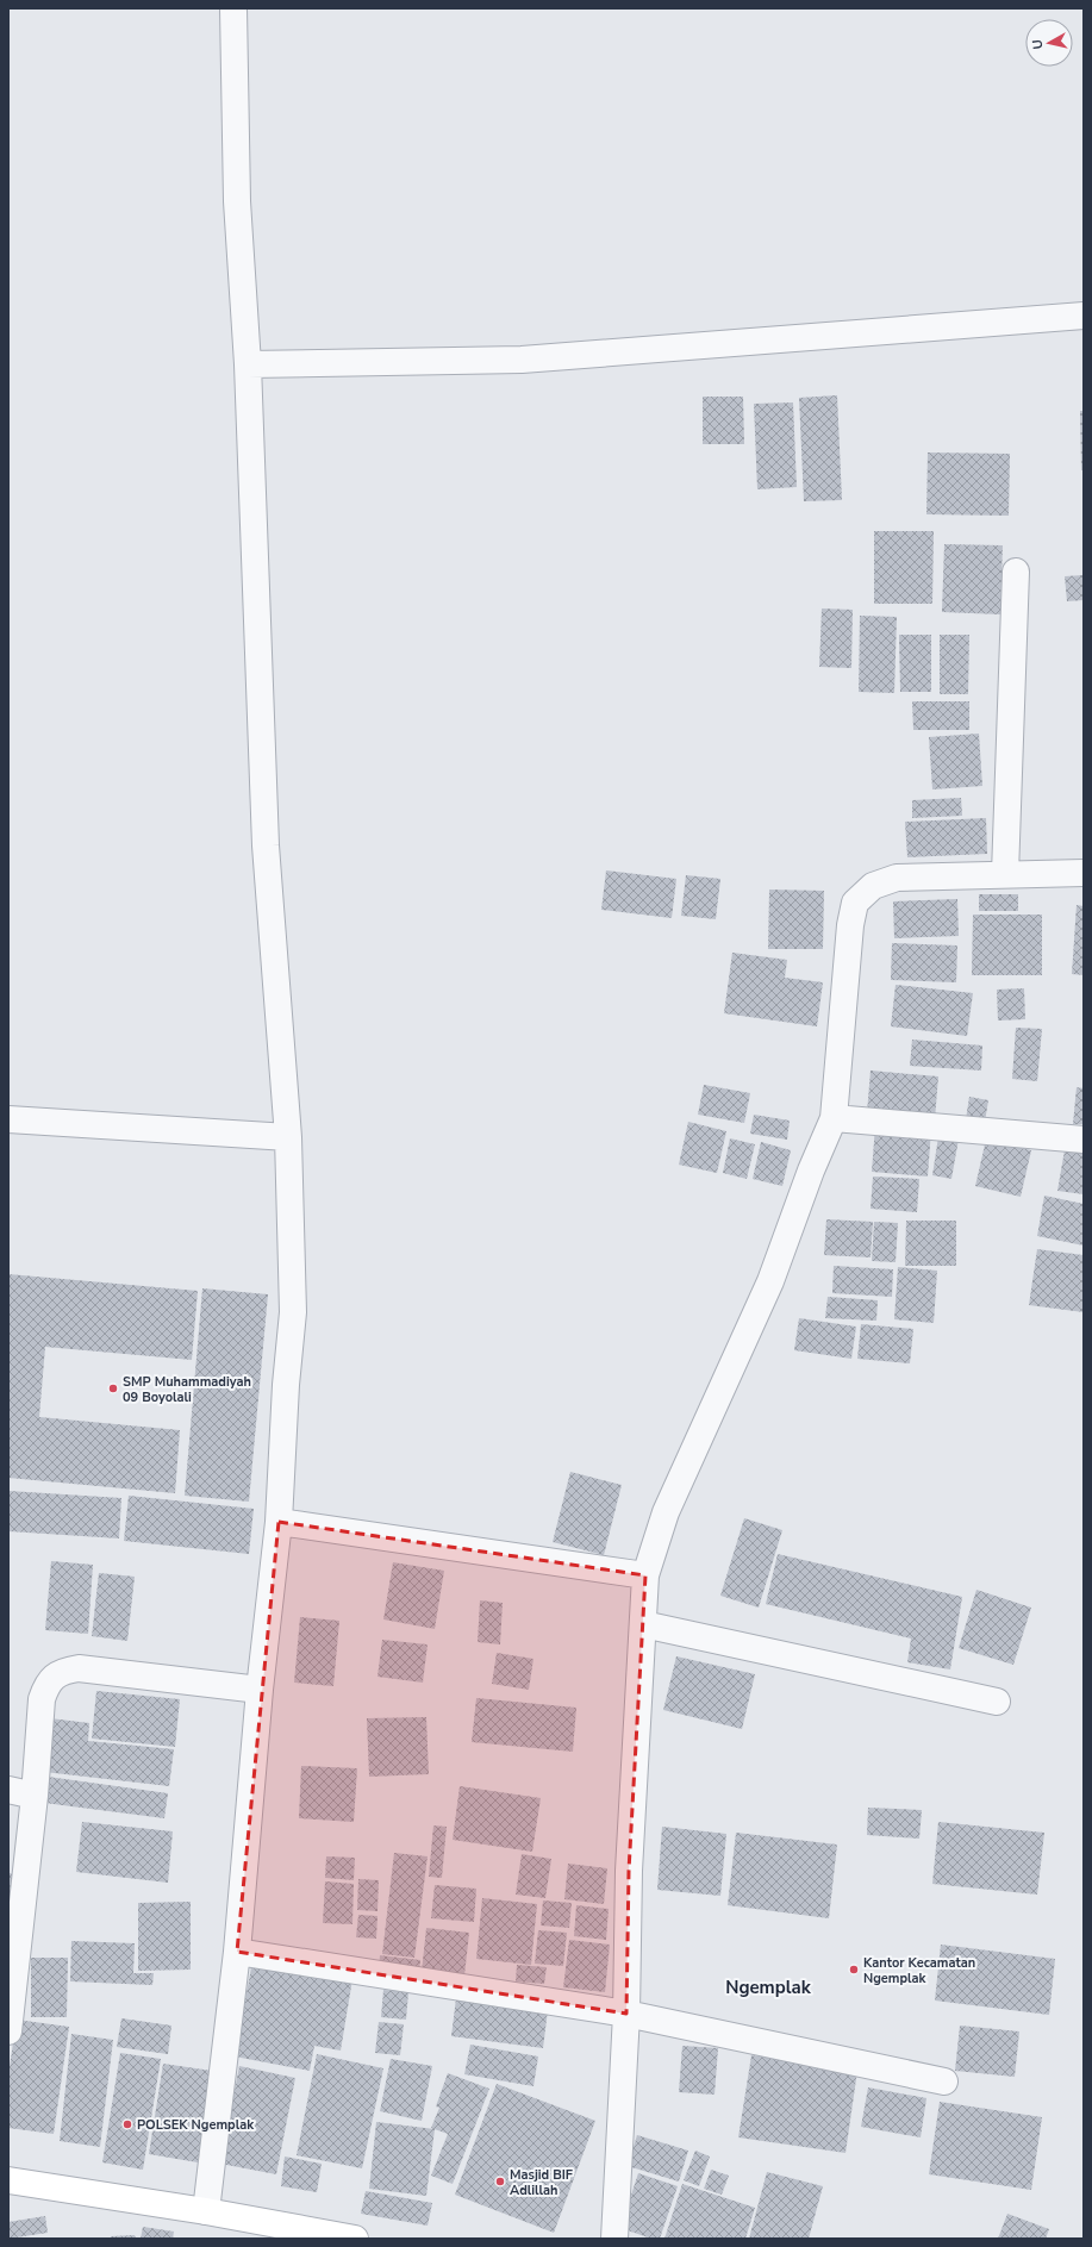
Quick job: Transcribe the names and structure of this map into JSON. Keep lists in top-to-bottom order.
{
  "districts": ["Ngemplak"],
  "places": [
    "SMP Muhammadiyah 09 Boyolali",
    "Kantor Kecamatan Ngemplak",
    "POLSEK Ngemplak",
    "Masjid BIF Adlillah"
  ],
  "north": "left"
}
